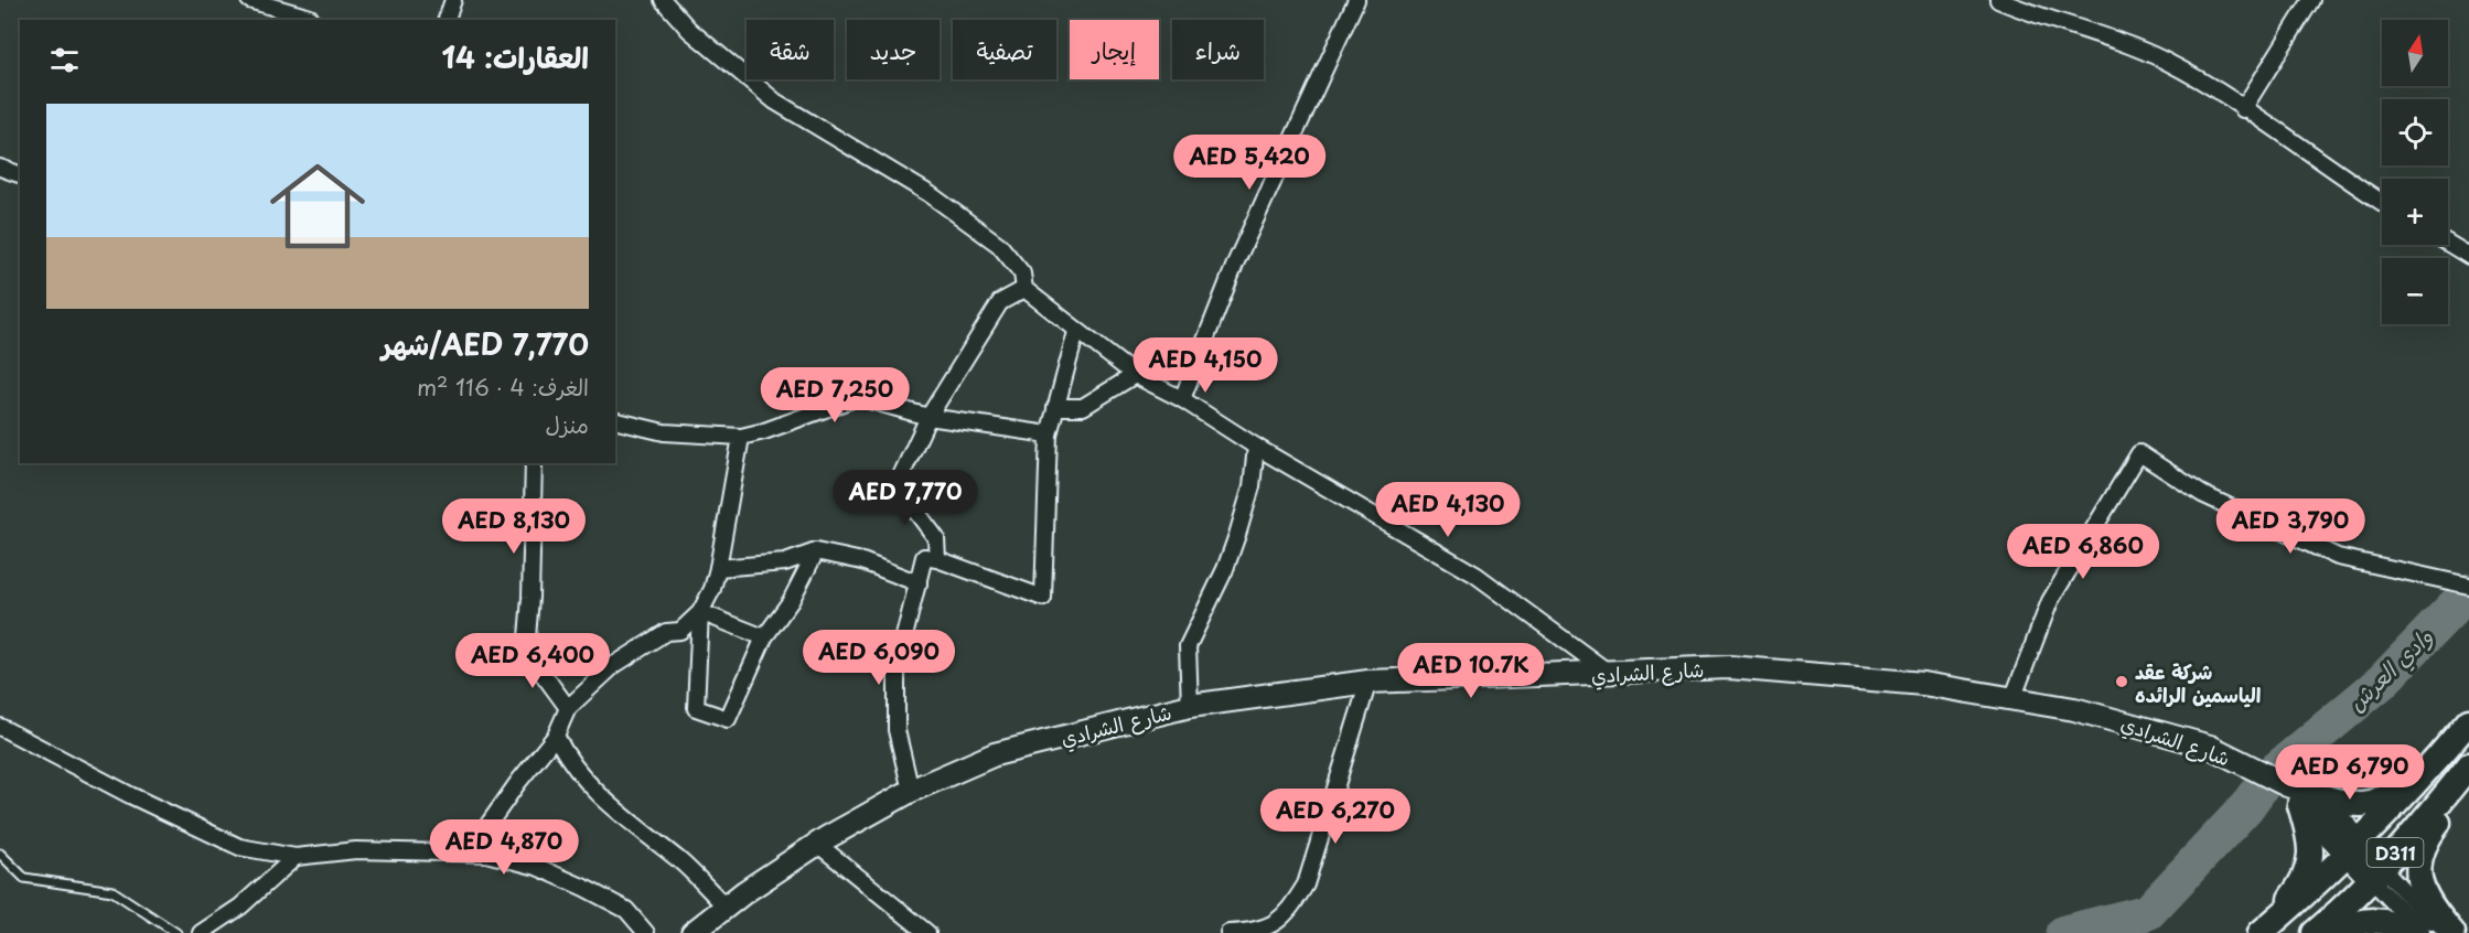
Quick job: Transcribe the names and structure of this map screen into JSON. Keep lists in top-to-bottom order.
{
  "streets": {
    "main road": ["D311"],
    "street": ["شارع الشرادي"]
  },
  "crossings": [
    ["شارع الشرادي", "D311"]
  ],
  "water": ["وادي العرش"],
  "places": ["شرکة عقد الیاسمین الرائدہ"],
  "north": "top",
  "page": {
    "map_buttons": ["+", "−"],
    "chip": [
      "شراء",
      "إيجار",
      "تصفية",
      "جديد",
      "شقة"
    ],
    "heading": "العقارات: 14",
    "list": [
      {
        "name": "AED 7,770/شهر",
        "note": "الغرف: 4 · 116 m² · منزل"
      }
    ],
    "price": [
      "AED 5,420",
      "AED 4,150",
      "AED 7,250",
      "AED 7,770",
      "AED 4,130",
      "AED 8,130",
      "AED 3,790",
      "AED 6,860",
      "AED 6,090",
      "AED 6,400",
      "AED 10.7K",
      "AED 6,790",
      "AED 6,270",
      "AED 4,870"
    ]
  }
}
